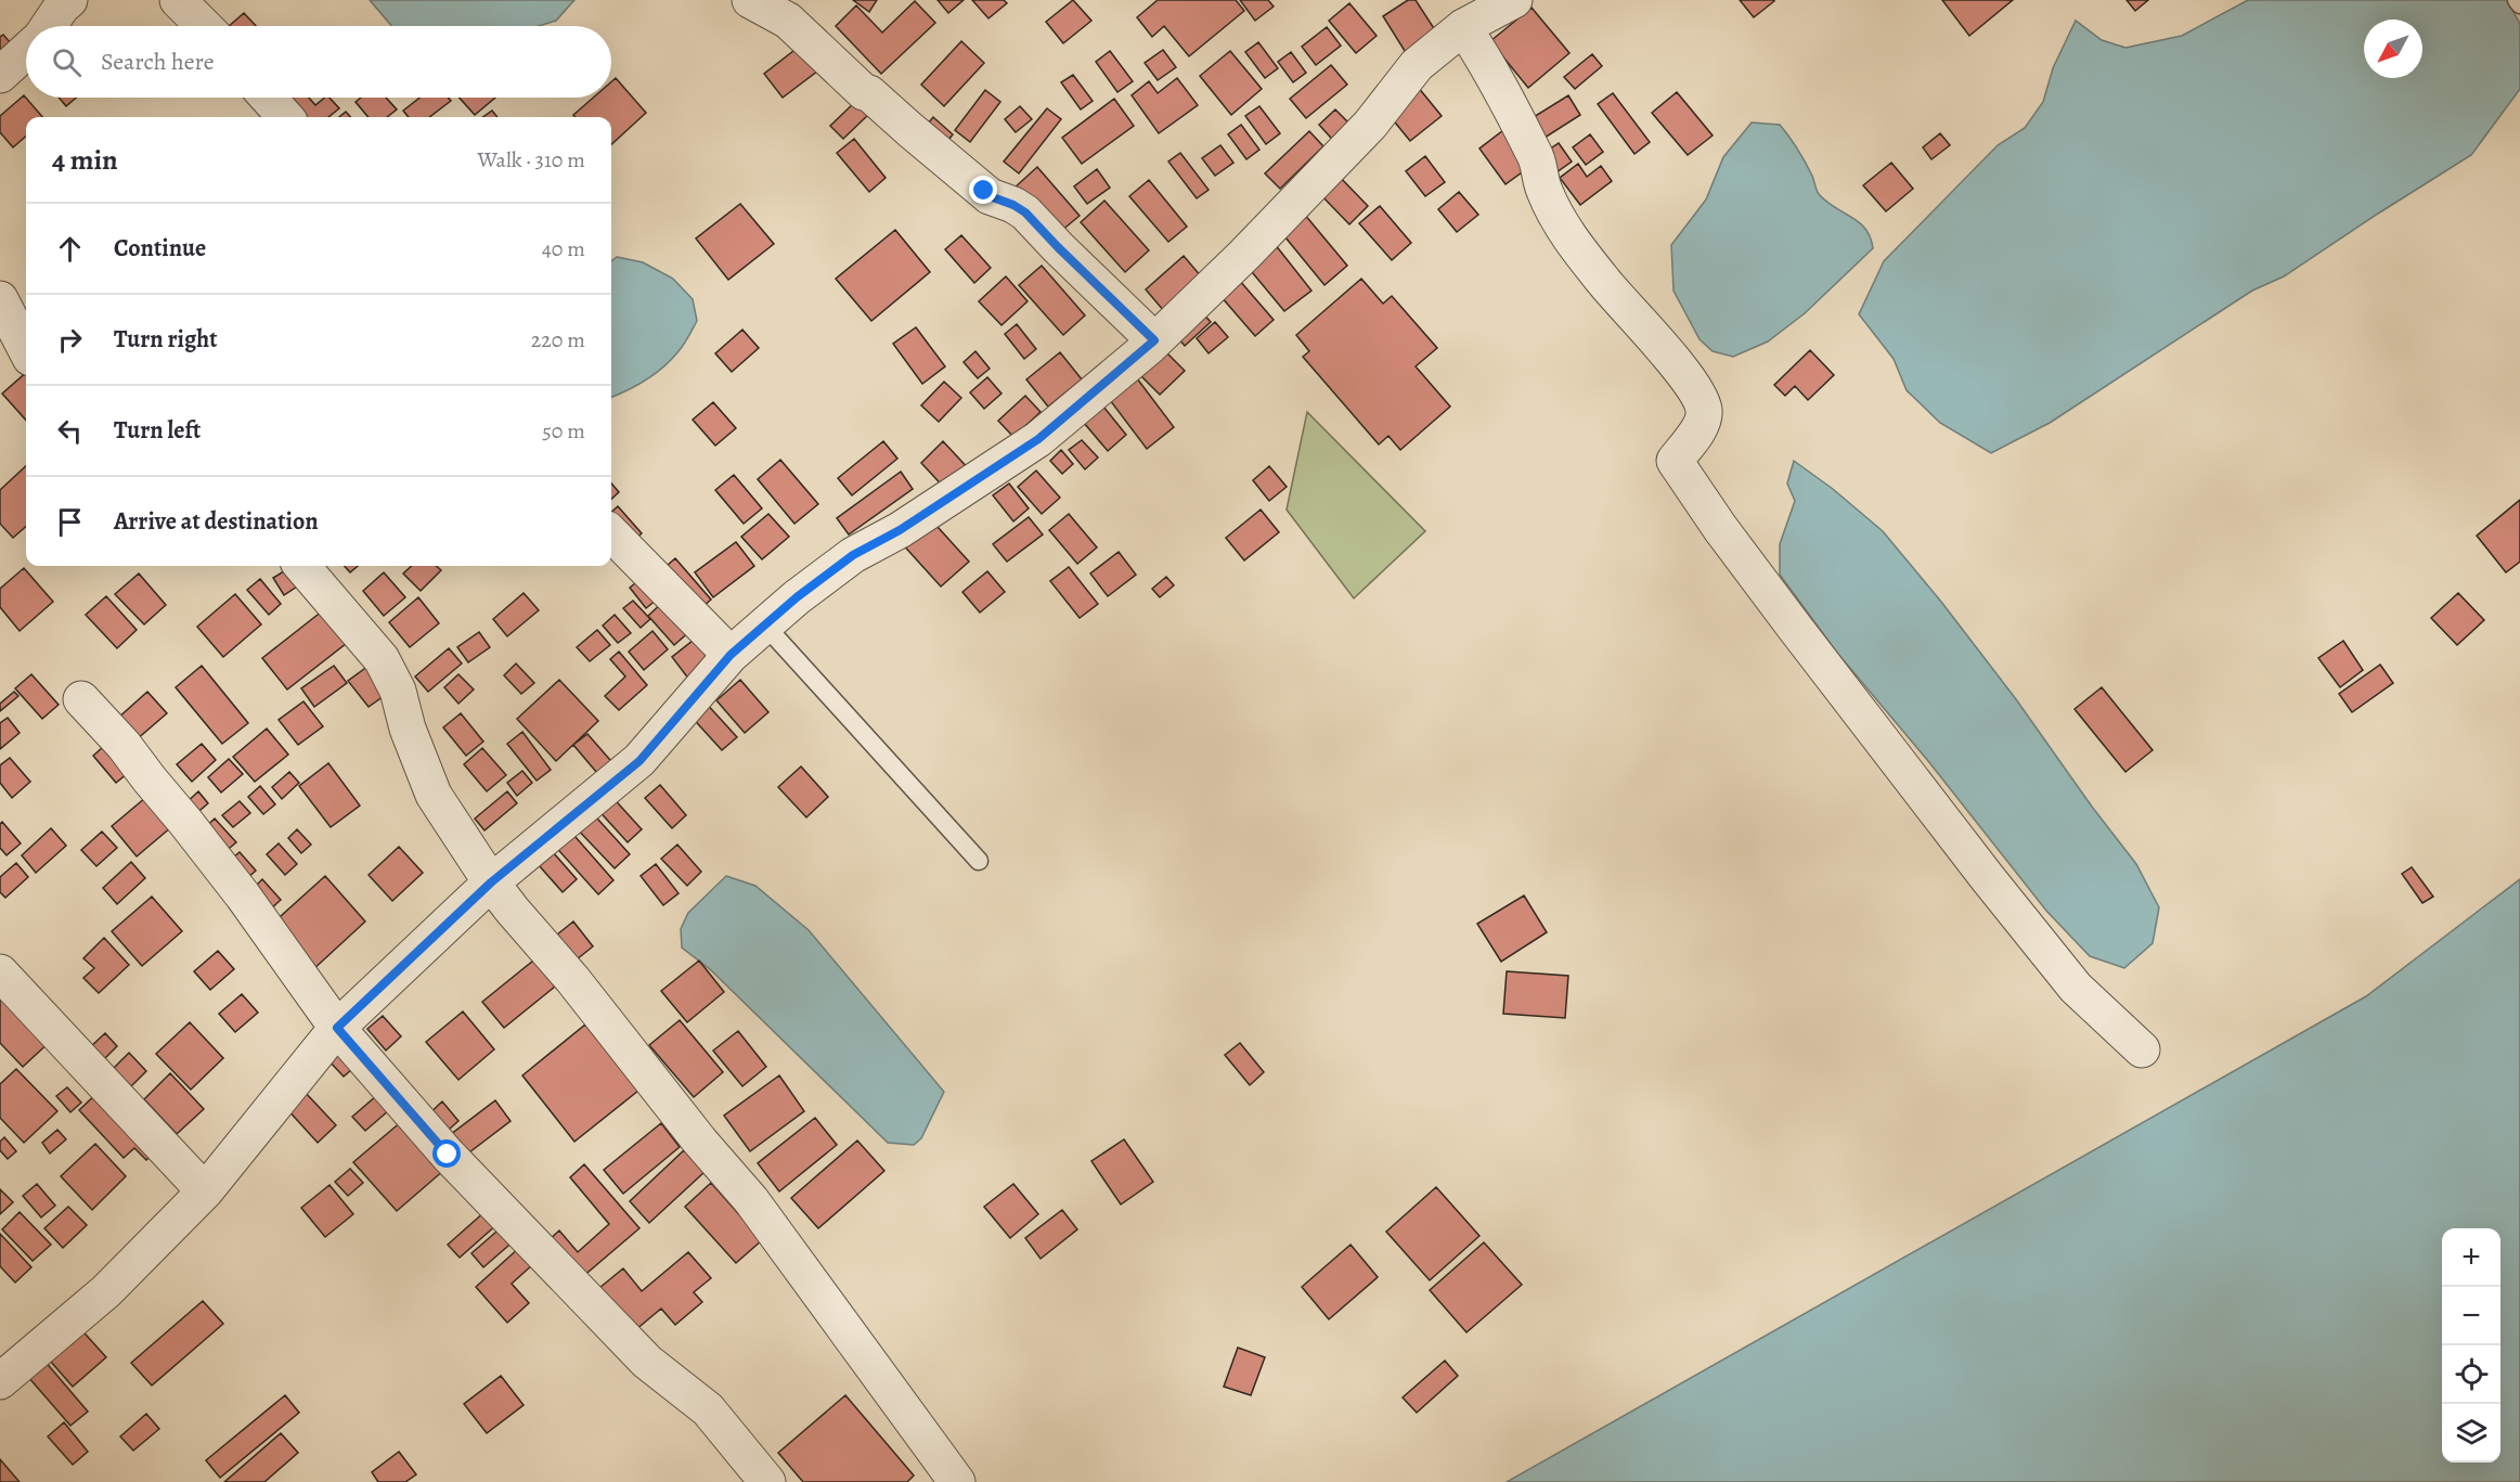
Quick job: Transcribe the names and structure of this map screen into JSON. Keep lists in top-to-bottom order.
{
  "north": "bottom left",
  "page": {
    "search": "Search here",
    "heading": ["4 min", "Walk · 310 m"],
    "list": [
      ["Continue", "40 m"],
      ["Turn right", "220 m"],
      ["Turn left", "50 m"],
      "Arrive at destination"
    ],
    "map_buttons": ["+", "−"]
  }
}
